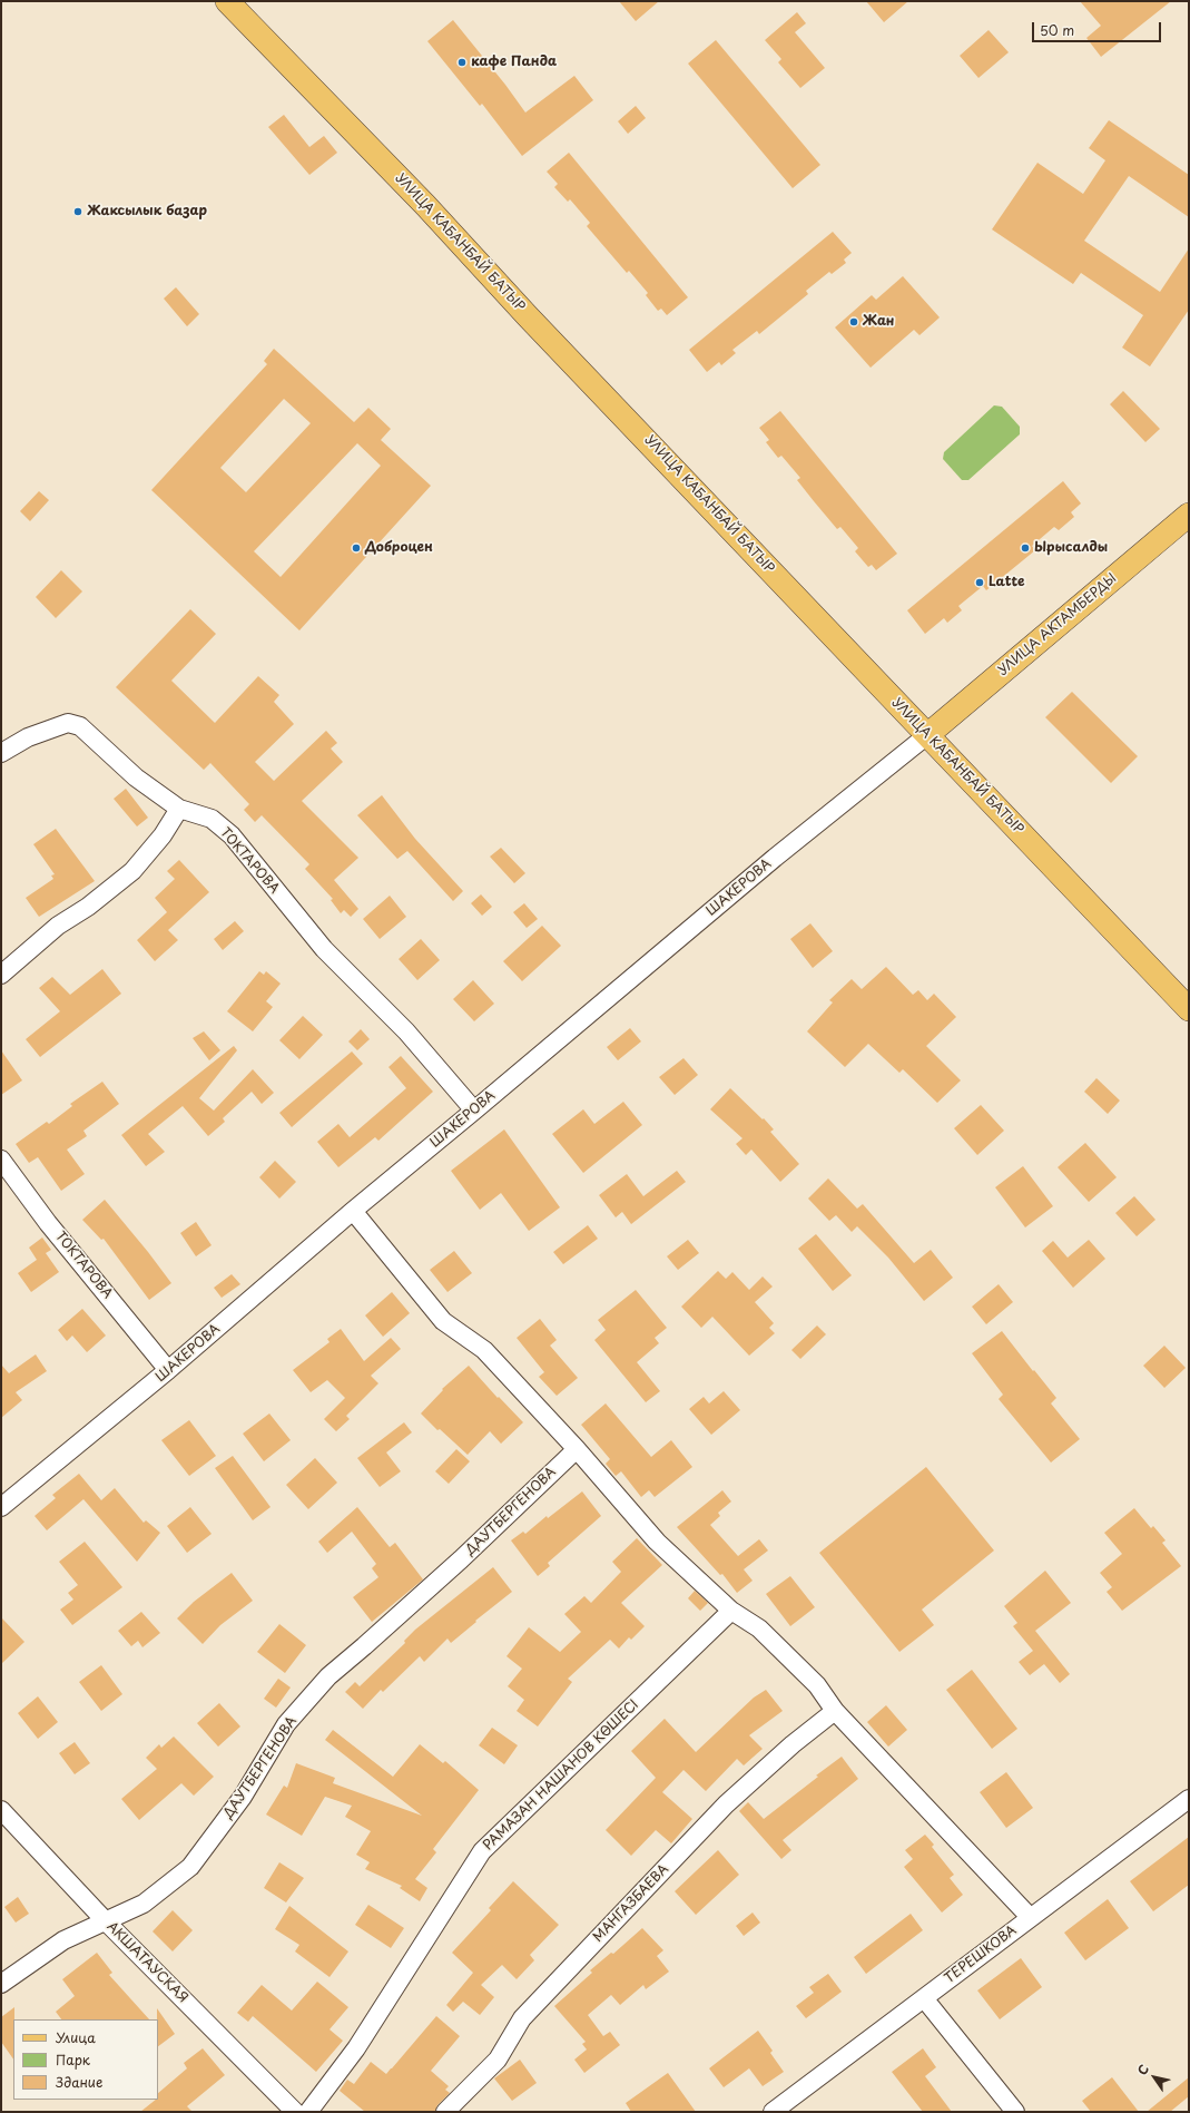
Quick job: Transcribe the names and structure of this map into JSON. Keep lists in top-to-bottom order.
{
  "streets": {
    "main road": ["УЛИЦА КАБАНБАЙ БАТЫР", "УЛИЦА АКТАМБЕРДЫ"],
    "street": [
      "ТОКТАРОВА",
      "ШАКЕРОВА",
      "ДАУТБЕРГЕНОВА",
      "РАМАЗАН НАШАНОВ КӨШЕСІ",
      "МАНГАЗБАЕВА",
      "ТЕРЕШКОВА",
      "АКШАТАУСКАЯ"
    ]
  },
  "crossings": [
    ["УЛИЦА КАБАНБАЙ БАТЫР", "УЛИЦА АКТАМБЕРДЫ"],
    ["УЛИЦА КАБАНБАЙ БАТЫР", "ШАКЕРОВА"],
    ["УЛИЦА АКТАМБЕРДЫ", "ШАКЕРОВА"],
    ["ТОКТАРОВА", "ШАКЕРОВА"],
    ["ДАУТБЕРГЕНОВА", "АКШАТАУСКАЯ"]
  ],
  "places": [
    "кафе Панда",
    "Жаксылык базар",
    "Жан",
    "Доброцен",
    "Ырысалды",
    "Latte"
  ],
  "legend": ["Улица", "Парк", "Здание"],
  "scale_bar": "50 m",
  "north": "top left"
}
